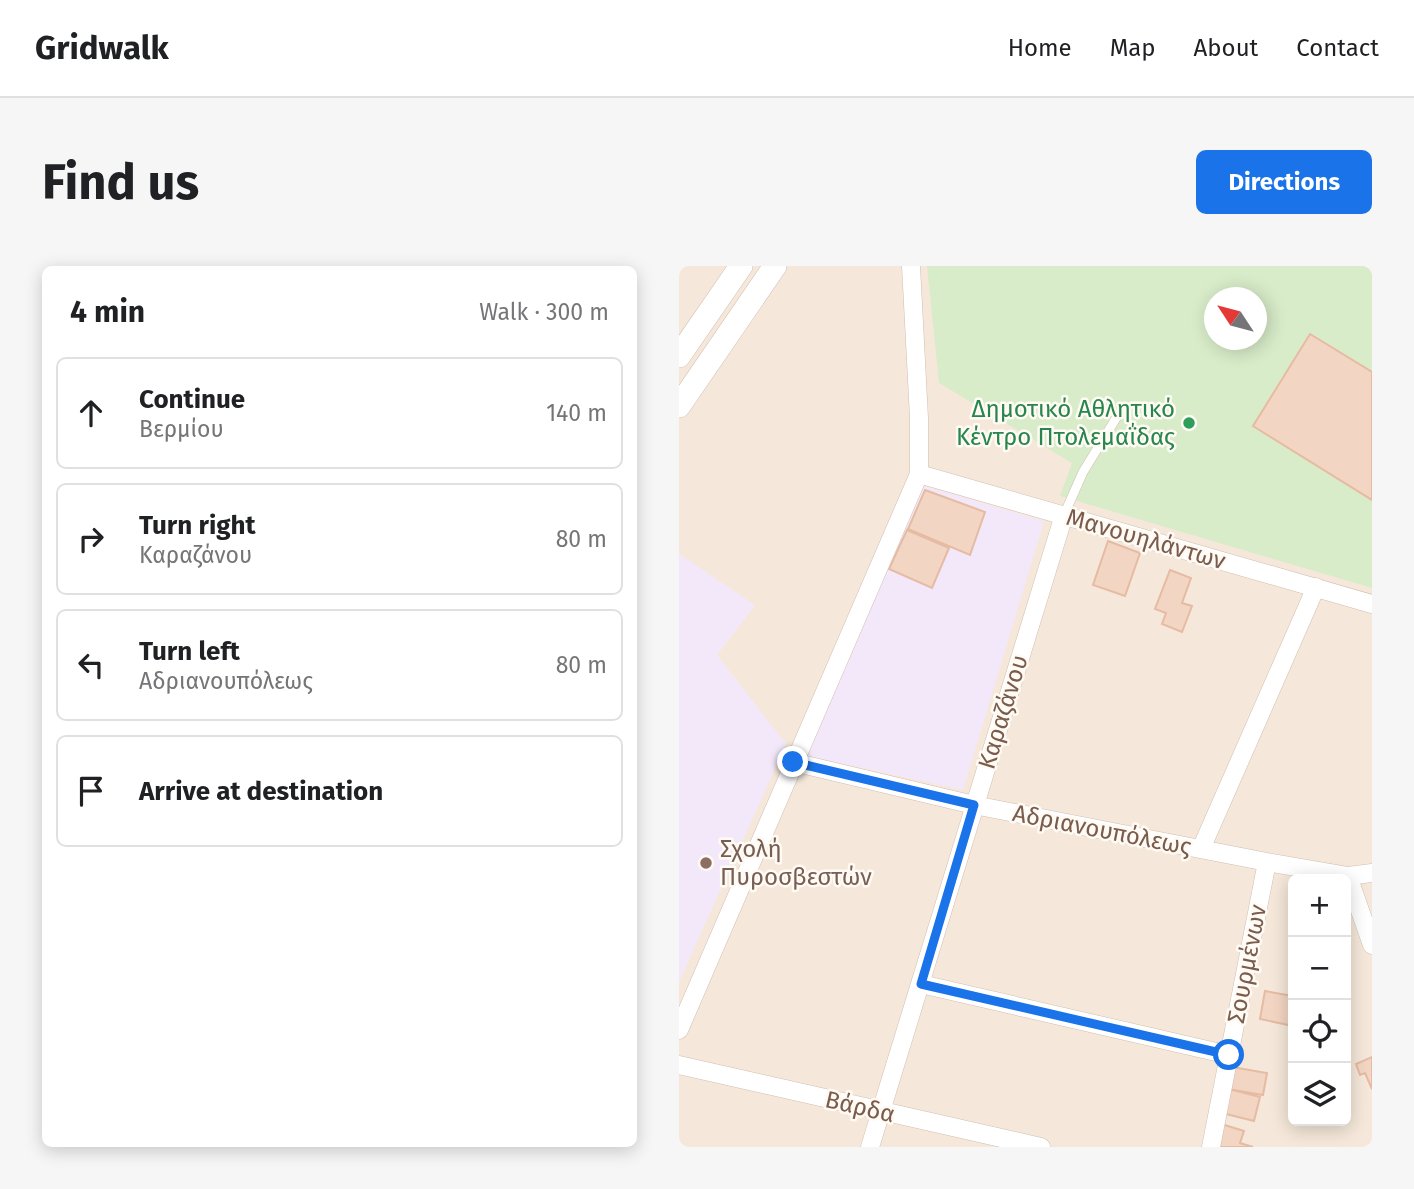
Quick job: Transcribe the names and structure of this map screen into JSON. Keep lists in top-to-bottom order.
{
  "streets": {
    "street": [
      "Μανουηλάντων",
      "Καραζάνου",
      "Αδριανουπόλεως",
      "Σουρμένων",
      "Βάρδα"
    ]
  },
  "crossings": [
    ["Μανουηλάντων", "Καραζάνου"],
    ["Καραζάνου", "Αδριανουπόλεως"],
    ["Καραζάνου", "Βάρδα"],
    ["Αδριανουπόλεως", "Σουρμένων"]
  ],
  "places": ["Δημοτικό Αθλητικό Κέντρο Πτολεμαΐδας", "Σχολή Πυροσβεστών"],
  "north": "top left",
  "page": {
    "header": "Gridwalk",
    "nav": [
      "Home",
      "Map",
      "About",
      "Contact"
    ],
    "buttons": "Directions",
    "title": "Find us",
    "heading": ["4 min", "Walk · 300 m"],
    "list": [
      ["Continue", "Βερμίου", "140 m"],
      ["Turn right", "Καραζάνου", "80 m"],
      ["Turn left", "Αδριανουπόλεως", "80 m"],
      "Arrive at destination"
    ],
    "map_buttons": ["+", "−"]
  }
}
